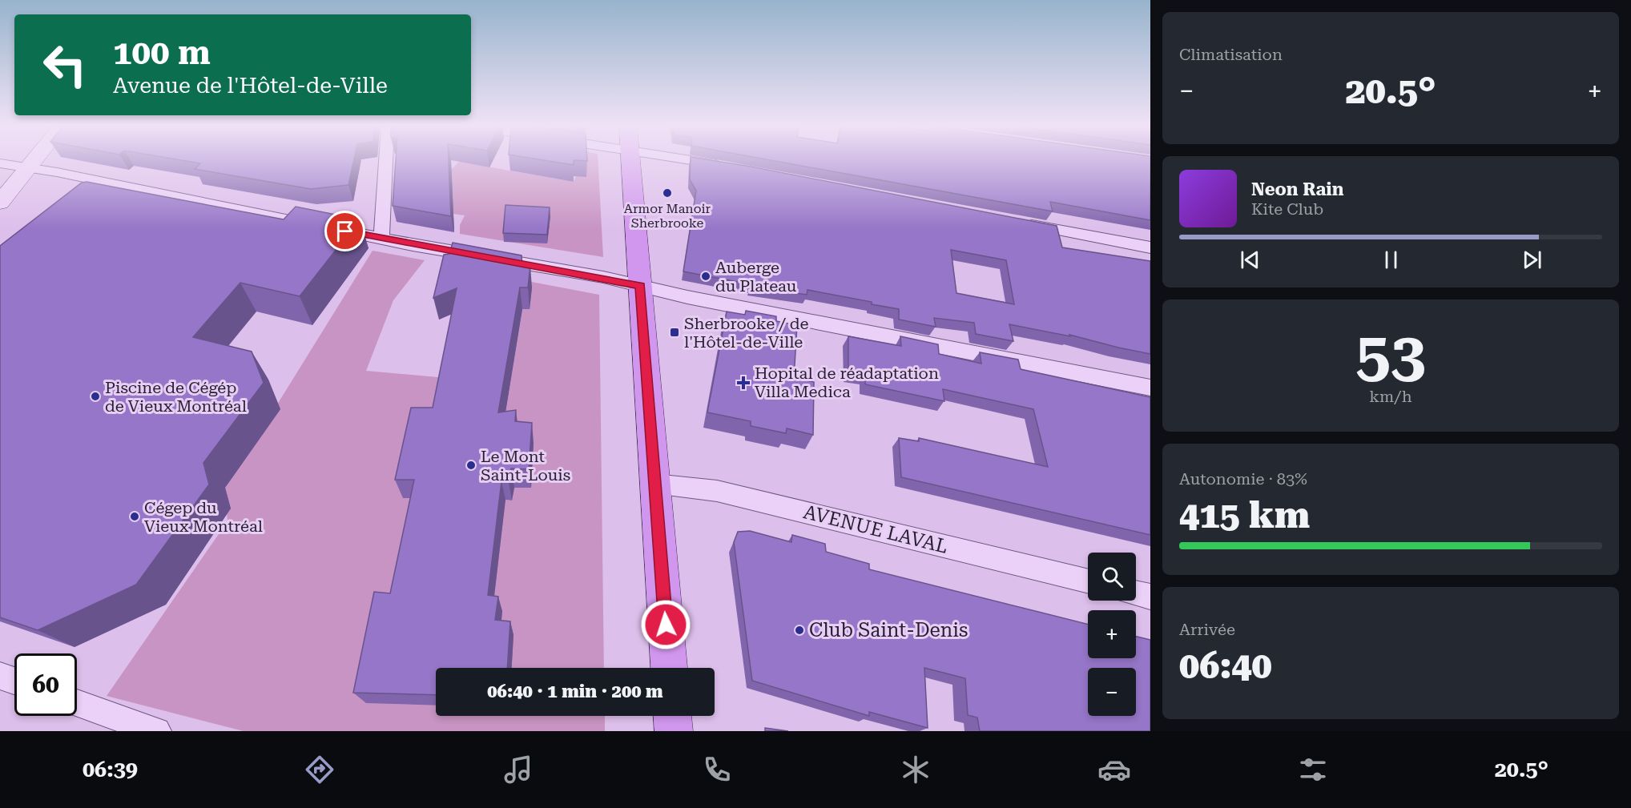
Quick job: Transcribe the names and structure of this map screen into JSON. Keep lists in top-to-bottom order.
{
  "streets": {
    "street": ["AVENUE LAVAL"]
  },
  "places": {
    "other": [
      "Armor Manoir Sherbrooke",
      "Auberge du Plateau",
      "Piscine de Cégép de Vieux Montréal",
      "Le Mont Saint-Louis",
      "Cégep du Vieux Montréal",
      "Club Saint-Denis"
    ],
    "transit": ["Sherbrooke / de l'Hôtel-de-Ville"],
    "health": ["Hopital de réadaptation Villa Medica"]
  },
  "page": {
    "tile": [
      "Climatisation",
      ["53", "km/h"],
      ["Autonomie · 83%", "415 km"],
      ["Arrivée", "06:40"]
    ],
    "turn": ["100 m", "Avenue de l'Hôtel-de-Ville"],
    "heat": ["−", "20.5°", "+"],
    "song": ["Neon Rain", "Kite Club"],
    "map_buttons": ["+", "−"],
    "limit": "60",
    "trip": "06:40 · 1 min · 200 m",
    "tabs": ["06:39", "20.5°"]
  }
}
